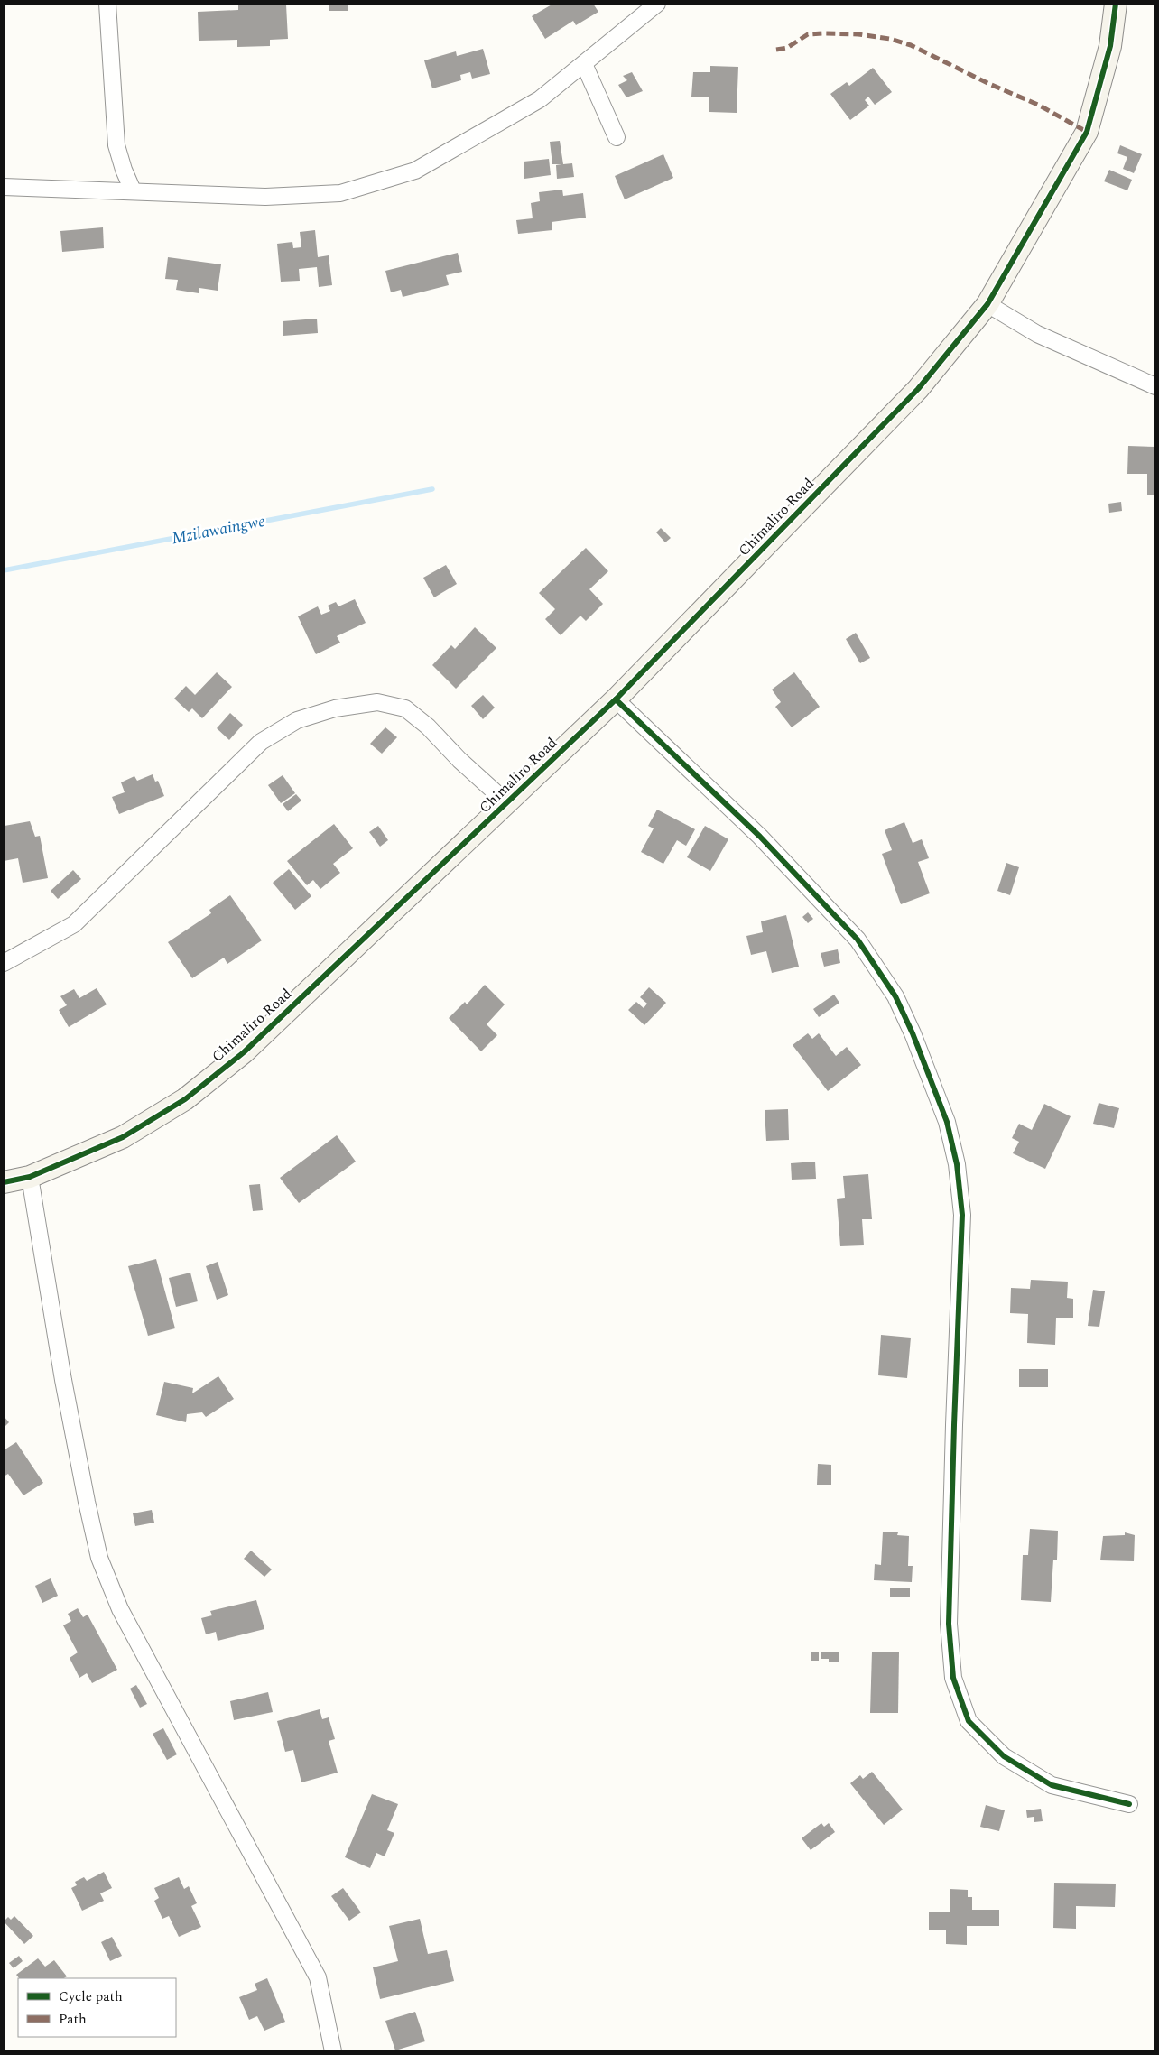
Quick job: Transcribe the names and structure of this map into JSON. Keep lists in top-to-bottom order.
{
  "streets": {
    "street": ["Chimaliro Road"]
  },
  "water": ["Mzilawaingwe"],
  "legend": ["Cycle path", "Path"]
}
